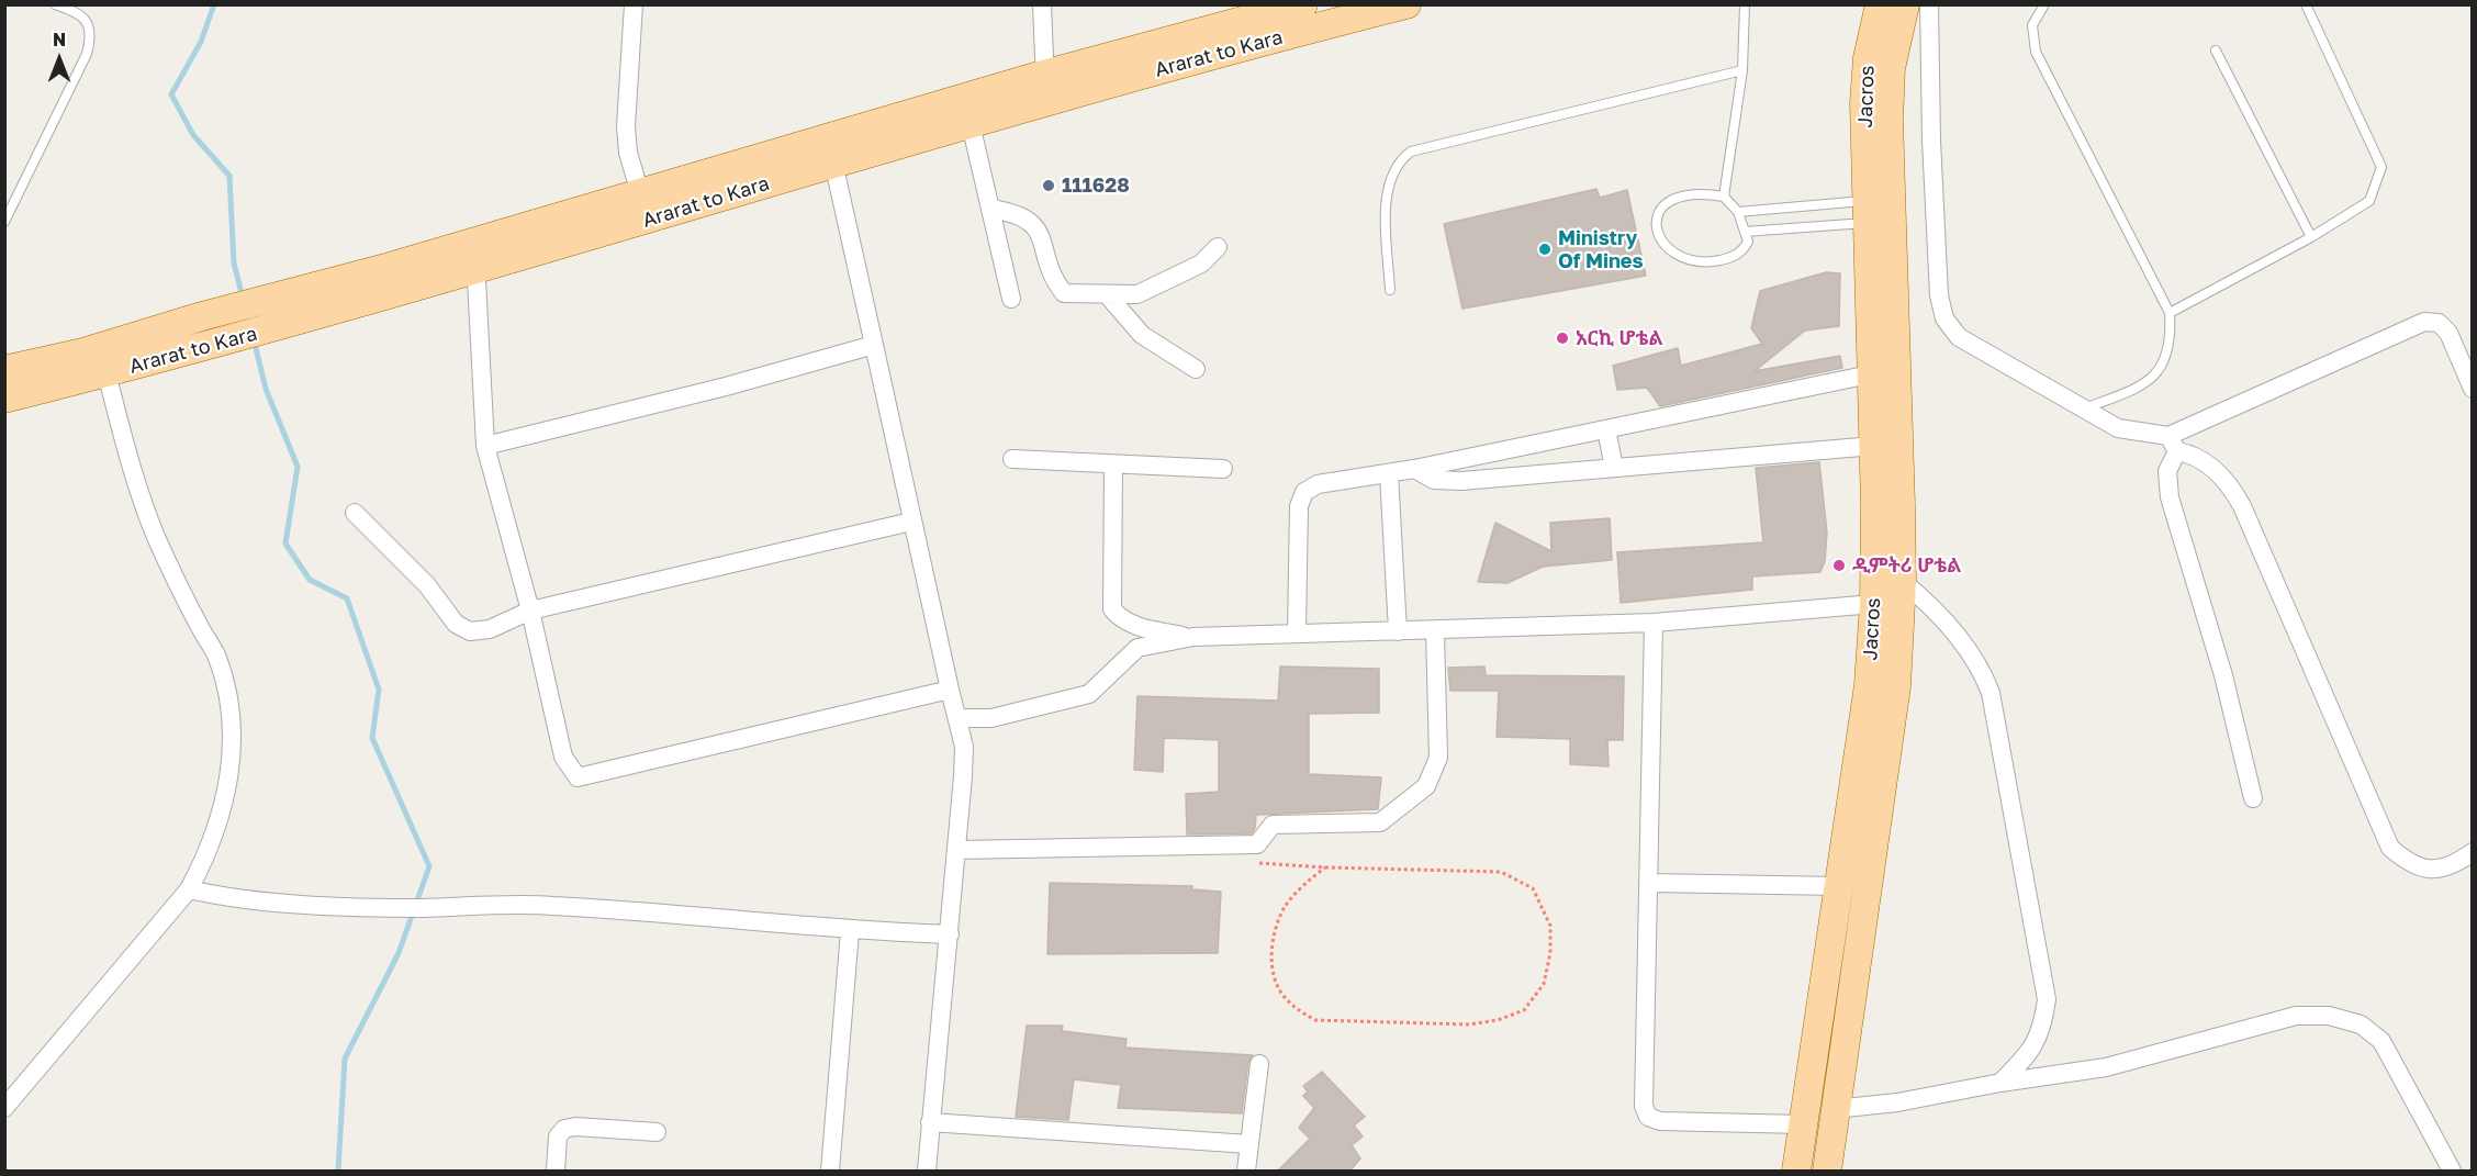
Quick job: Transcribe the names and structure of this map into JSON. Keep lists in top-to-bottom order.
{
  "streets": {
    "main road": ["Ararat to Kara", "Jacros"]
  },
  "places": [
    "111628",
    "Ministry Of Mines",
    "አርኪ ሆቴል",
    "ዲምትሪ ሆቴል"
  ],
  "north": "top"
}
